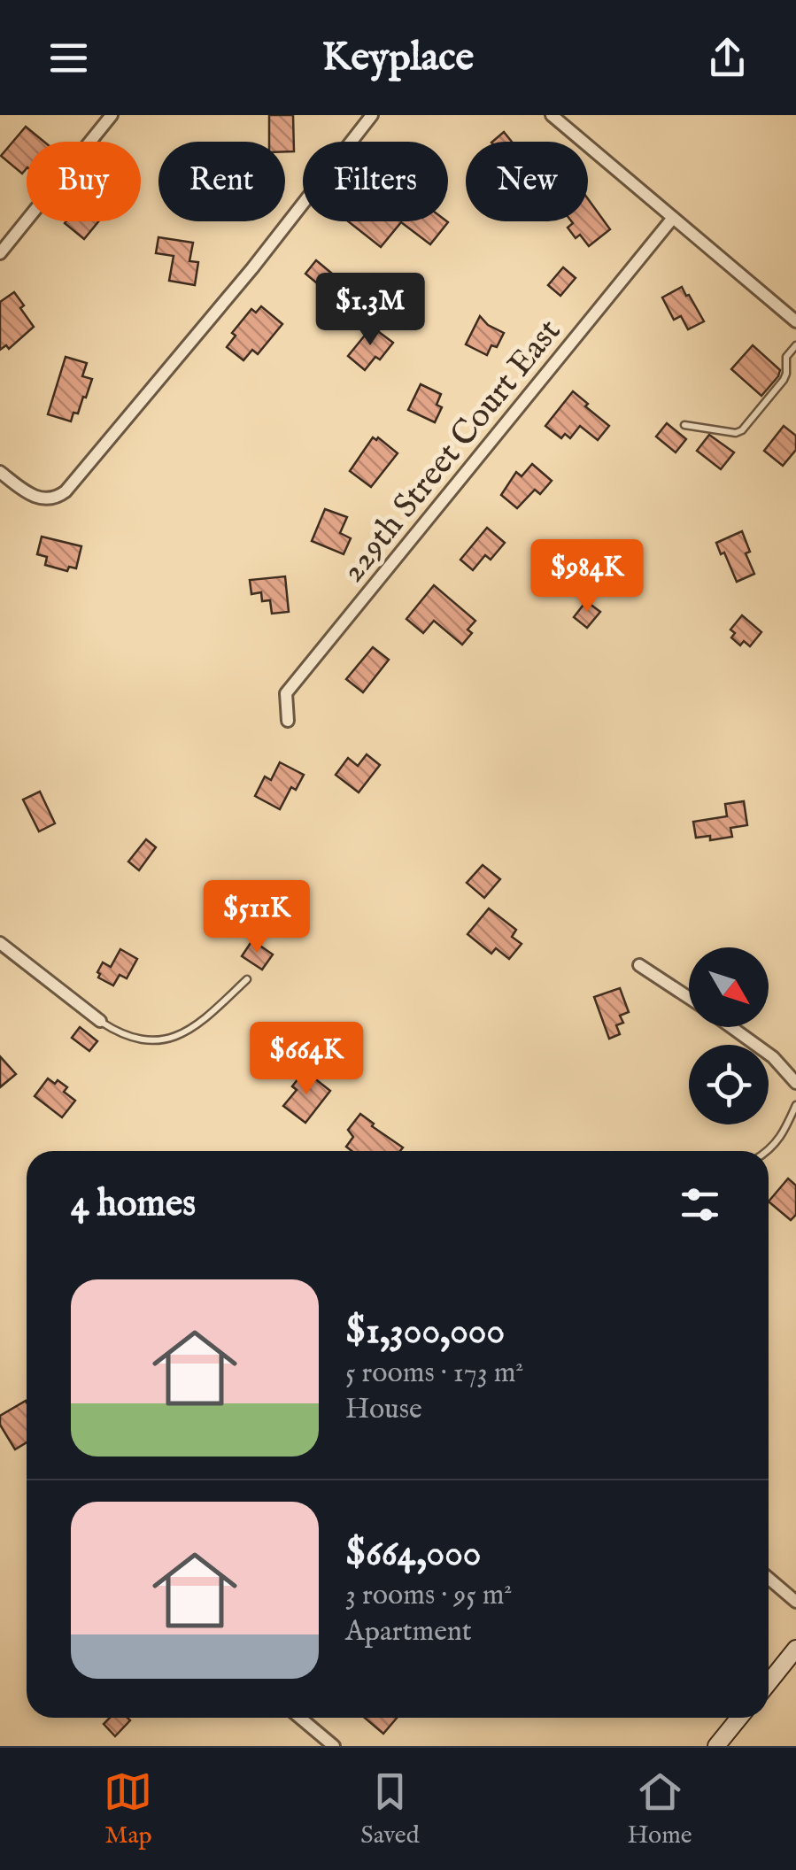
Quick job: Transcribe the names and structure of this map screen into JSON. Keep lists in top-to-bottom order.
{
  "streets": {
    "street": ["229th Street Court East"]
  },
  "north": "bottom right",
  "page": {
    "header": "Keyplace",
    "chip": [
      "Buy",
      "Rent",
      "Filters",
      "New"
    ],
    "price": [
      "$1.3M",
      "$984K",
      "$511K",
      "$664K"
    ],
    "heading": "4 homes",
    "list": [
      {
        "name": "$1,300,000",
        "note": "5 rooms · 173 m² · House"
      },
      {
        "name": "$664,000",
        "note": "3 rooms · 95 m² · Apartment"
      }
    ],
    "tabs": ["Map", "Saved", "Home"]
  }
}
